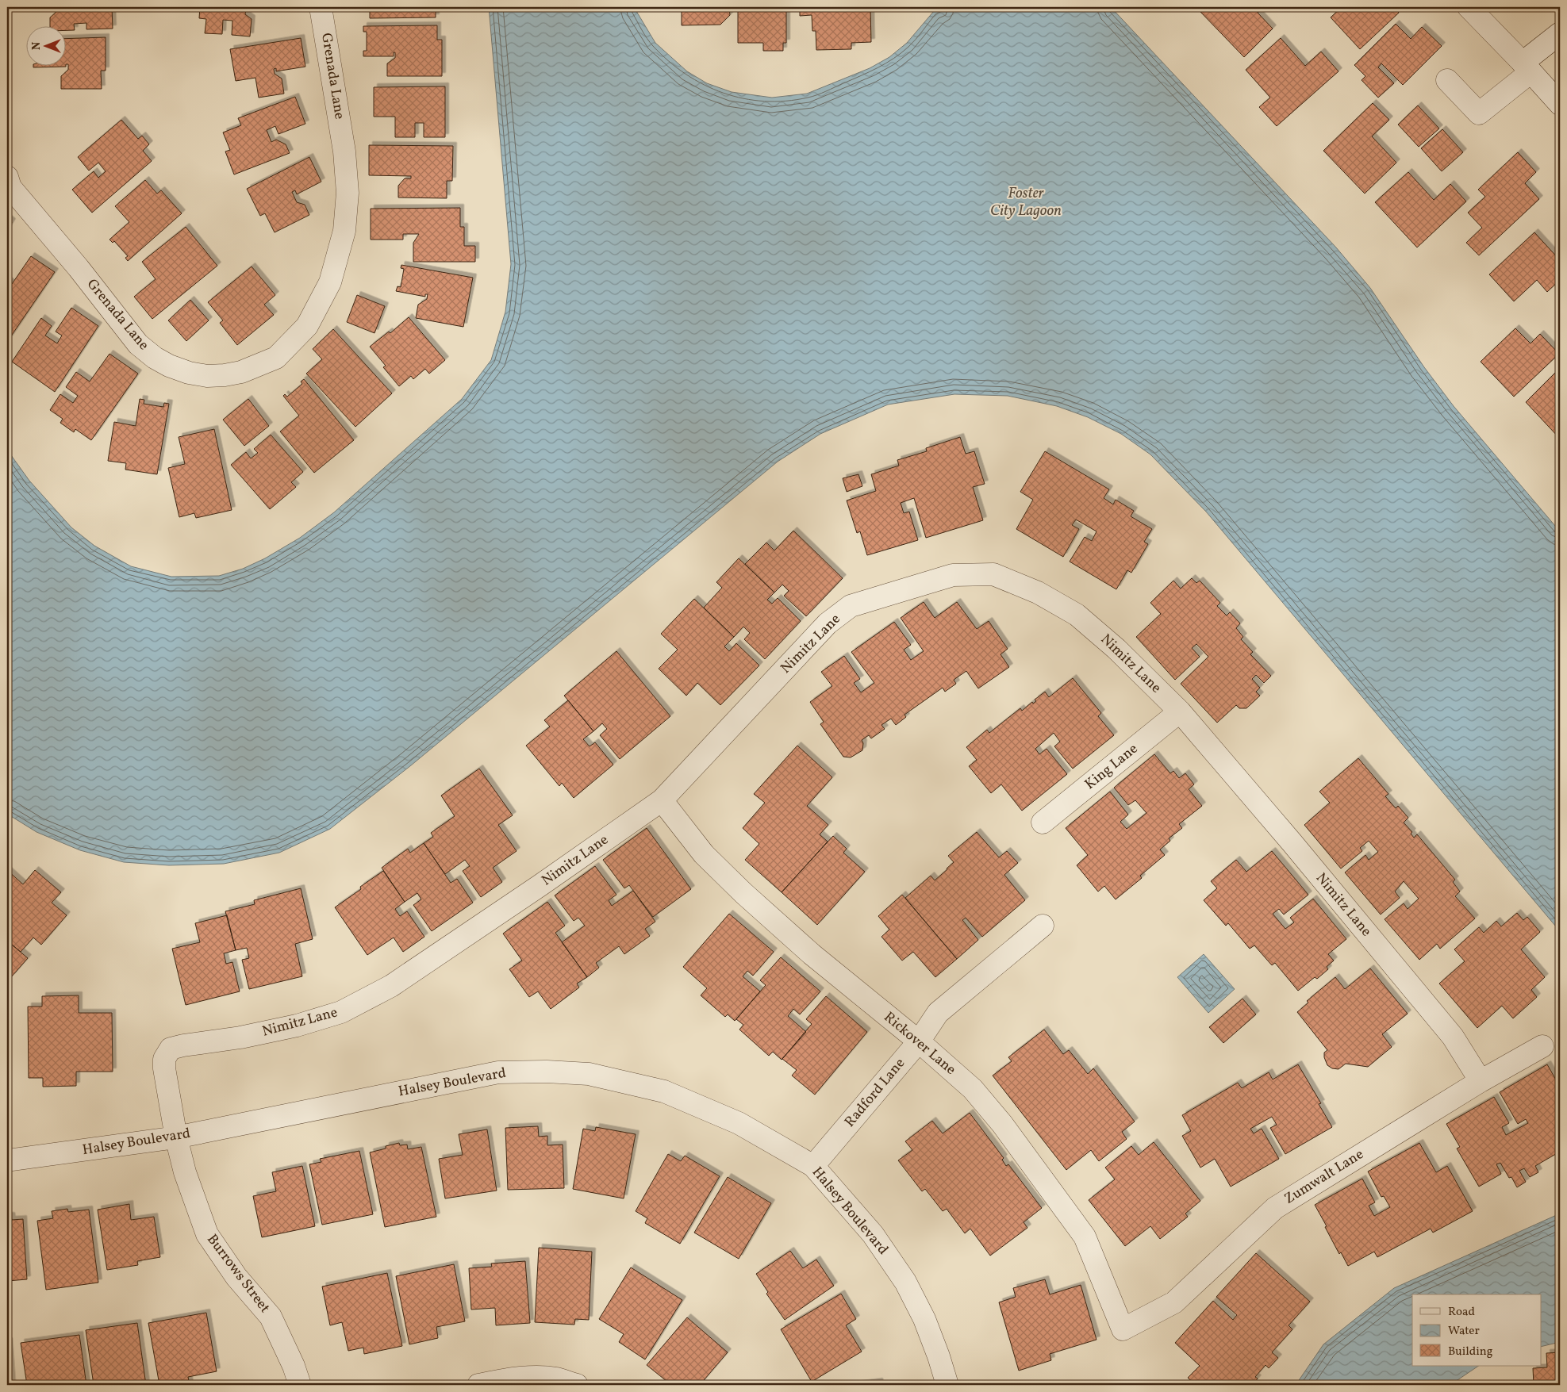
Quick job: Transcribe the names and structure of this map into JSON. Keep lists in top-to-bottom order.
{
  "streets": {
    "street": [
      "Grenada Lane",
      "Nimitz Lane",
      "King Lane",
      "Rickover Lane",
      "Halsey Boulevard",
      "Radford Lane",
      "Zumwalt Lane",
      "Burrows Street"
    ]
  },
  "crossings": [
    ["Nimitz Lane", "King Lane"],
    ["Nimitz Lane", "Rickover Lane"],
    ["Nimitz Lane", "Halsey Boulevard"],
    ["Nimitz Lane", "Zumwalt Lane"],
    ["Nimitz Lane", "Burrows Street"],
    ["Rickover Lane", "Radford Lane"],
    ["Rickover Lane", "Zumwalt Lane"],
    ["Halsey Boulevard", "Radford Lane"],
    ["Halsey Boulevard", "Burrows Street"]
  ],
  "water": ["Foster City Lagoon"],
  "legend": ["Road", "Water", "Building"],
  "north": "left"
}
